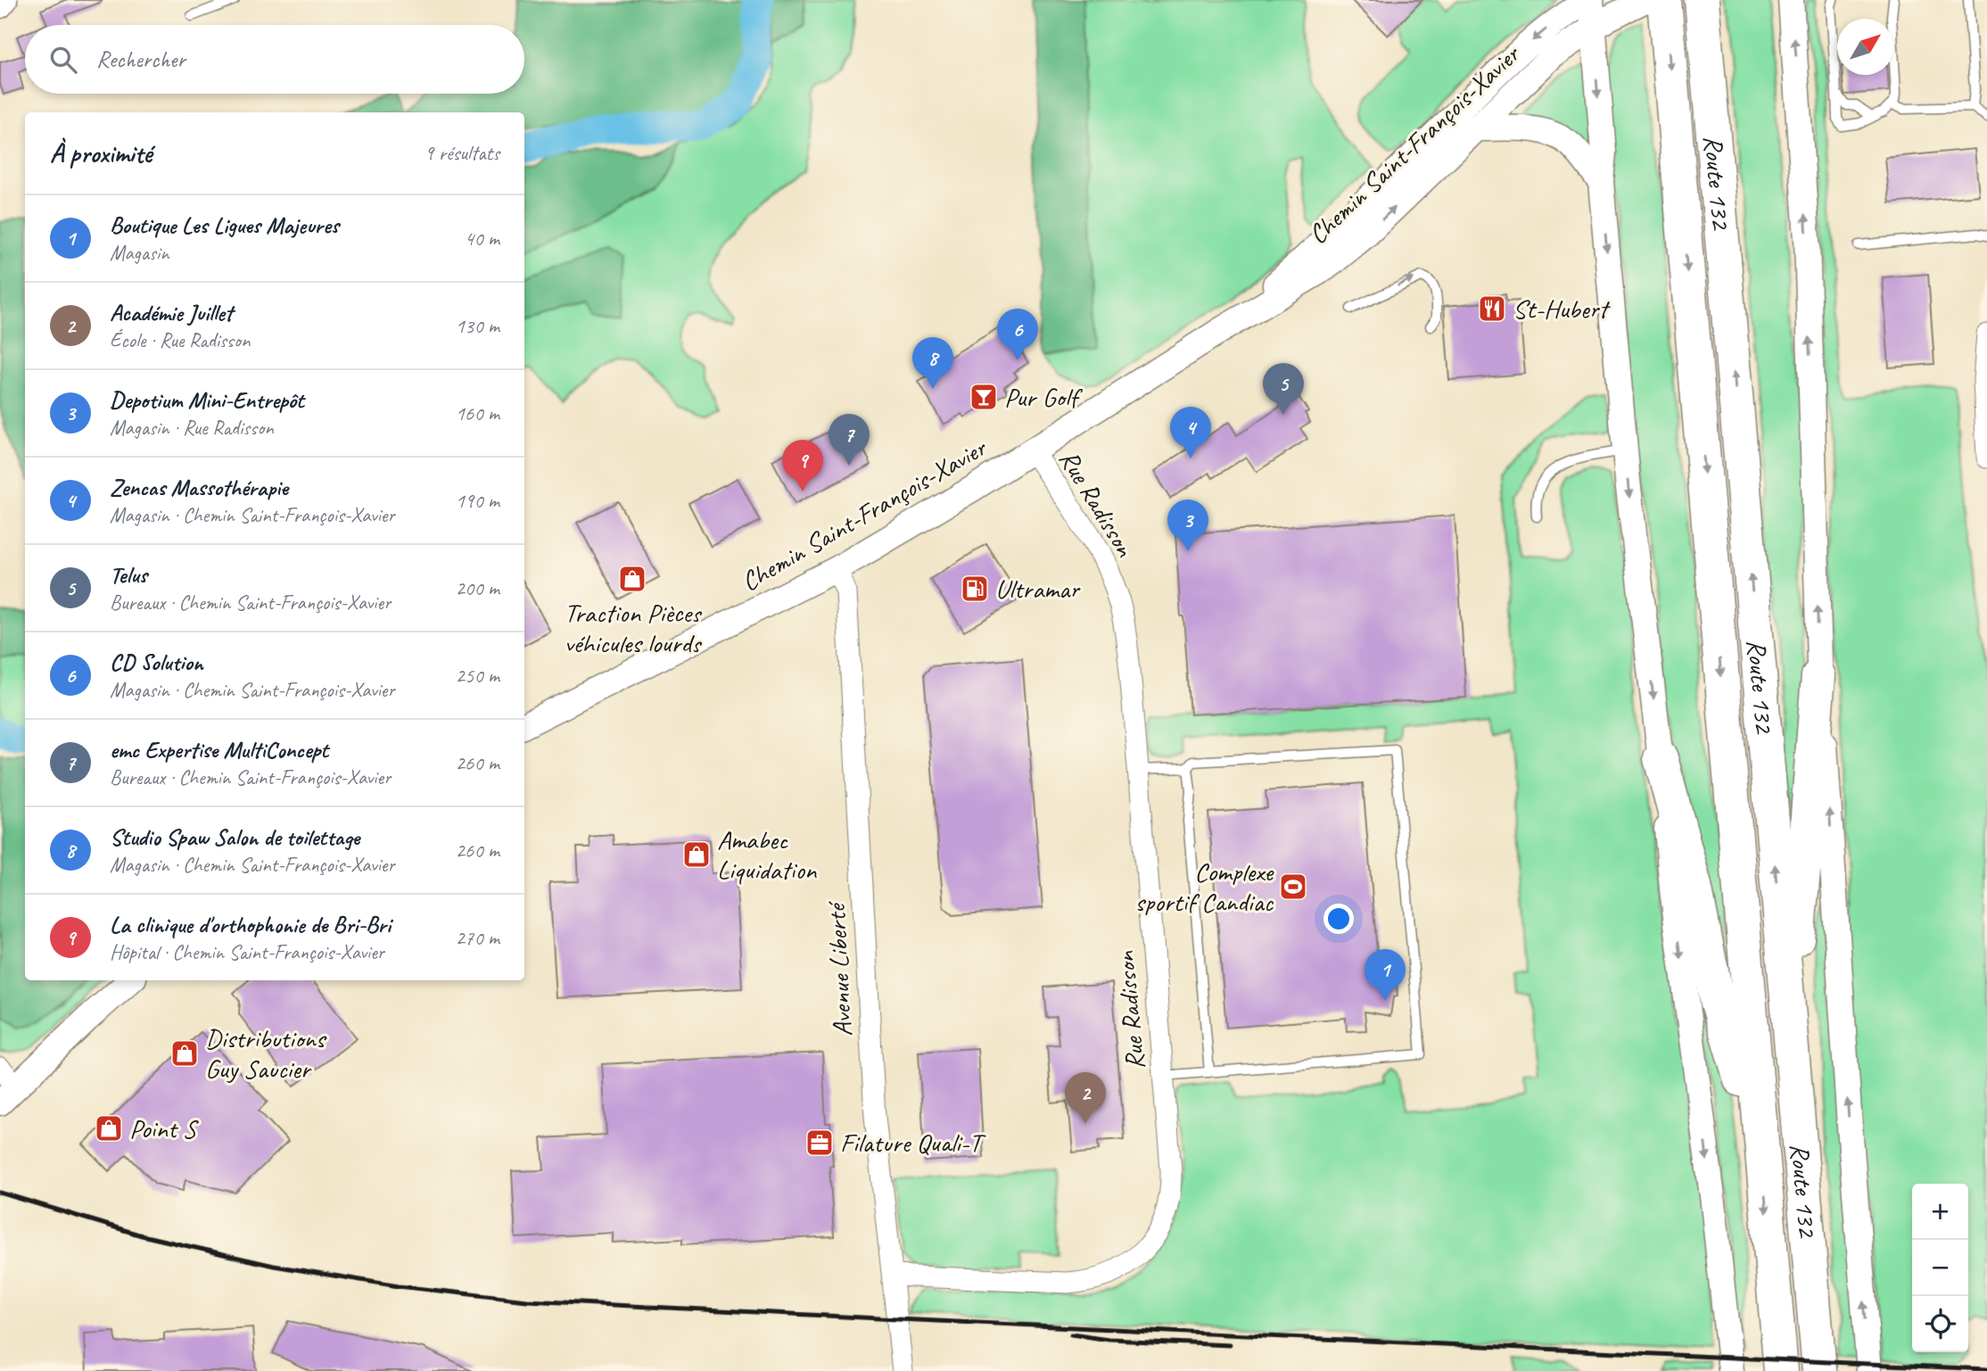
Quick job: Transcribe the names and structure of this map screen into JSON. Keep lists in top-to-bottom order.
{
  "streets": {
    "highway": ["Route 132"],
    "street": ["Chemin Saint-François-Xavier", "Rue Radisson", "Avenue Liberté"]
  },
  "crossings": [
    ["Chemin Saint-François-Xavier", "Rue Radisson"],
    ["Chemin Saint-François-Xavier", "Avenue Liberté"],
    ["Rue Radisson", "Avenue Liberté"]
  ],
  "places": {
    "restaurant": ["St-Hubert"],
    "bar": ["Pur Golf"],
    "shop": [
      "Traction Pièces véhicules lourds",
      "Amabec Liquidation",
      "Distributions Guy Saucier",
      "Point S"
    ],
    "fuel station": ["Ultramar"],
    "sports": ["Complexe sportif Candiac"],
    "office": ["Filature Quali-T"]
  },
  "north": "top right",
  "page": {
    "search": "Rechercher",
    "heading": ["À proximité", "9 résultats"],
    "list": [
      {
        "mark": "1",
        "name": "Boutique Les Ligues Majeures",
        "note": "Magasin",
        "value": "40 m"
      },
      {
        "mark": "2",
        "name": "Académie Juillet",
        "note": "École · Rue Radisson",
        "value": "130 m"
      },
      {
        "mark": "3",
        "name": "Depotium Mini-Entrepôt",
        "note": "Magasin · Rue Radisson",
        "value": "160 m"
      },
      {
        "mark": "4",
        "name": "Zencas Massothérapie",
        "note": "Magasin · Chemin Saint-François-Xavier",
        "value": "190 m"
      },
      {
        "mark": "5",
        "name": "Telus",
        "note": "Bureaux · Chemin Saint-François-Xavier",
        "value": "200 m"
      },
      {
        "mark": "6",
        "name": "CD Solution",
        "note": "Magasin · Chemin Saint-François-Xavier",
        "value": "250 m"
      },
      {
        "mark": "7",
        "name": "emc Expertise MultiConcept",
        "note": "Bureaux · Chemin Saint-François-Xavier",
        "value": "260 m"
      },
      {
        "mark": "8",
        "name": "Studio Spaw Salon de toilettage",
        "note": "Magasin · Chemin Saint-François-Xavier",
        "value": "260 m"
      },
      {
        "mark": "9",
        "name": "La clinique d'orthophonie de Bri-Bri",
        "note": "Hôpital · Chemin Saint-François-Xavier",
        "value": "270 m"
      }
    ],
    "pins": [
      "6",
      "8",
      "5",
      "4",
      "7",
      "9",
      "3",
      "1",
      "2"
    ],
    "map_buttons": ["+", "−"]
  }
}
